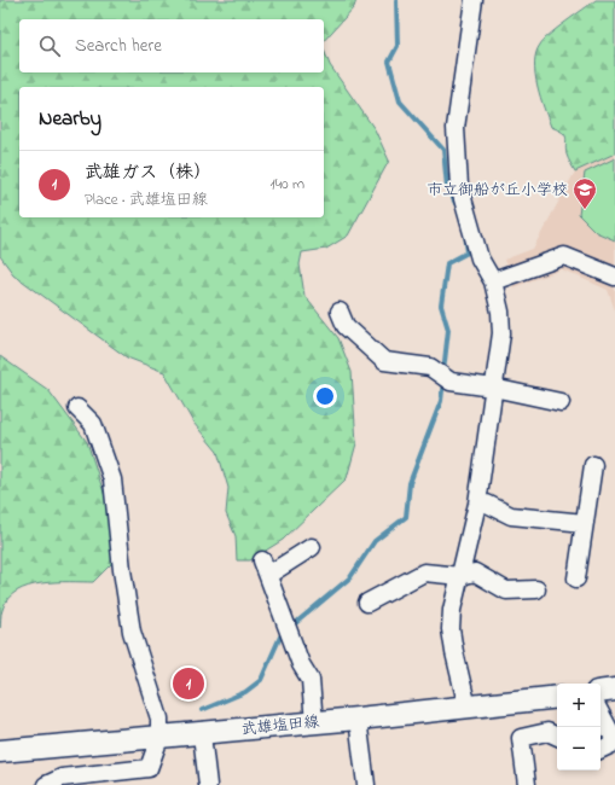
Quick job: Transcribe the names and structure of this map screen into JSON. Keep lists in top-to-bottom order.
{
  "streets": {
    "main road": ["武雄塩田線"]
  },
  "places": {
    "school or university": ["市立御船が丘小学校"]
  },
  "page": {
    "search": "Search here",
    "heading": "Nearby",
    "list": [
      {
        "mark": "1",
        "name": "武雄ガス（株）",
        "note": "Place · 武雄塩田線",
        "value": "140 m"
      }
    ],
    "pins": "1",
    "map_buttons": ["+", "−"]
  }
}
